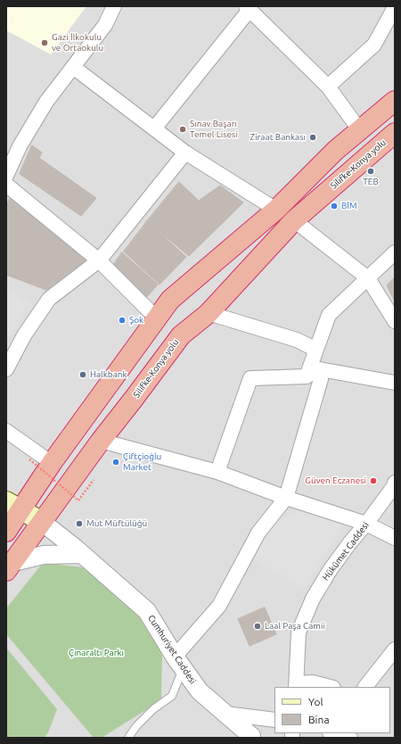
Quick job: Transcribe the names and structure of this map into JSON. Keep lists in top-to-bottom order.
{
  "streets": {
    "highway": ["Silifke-Konya yolu"],
    "street": ["Hükümet Caddesi", "Cumhuriyet Caddesi"]
  },
  "crossings": [
    ["Silifke-Konya yolu", "Cumhuriyet Caddesi"]
  ],
  "parks": ["Çınaraltı Parkı"],
  "places": [
    "Gazi İlkokulu ve Ortaokulu",
    "Sınav Başarı Temel Lisesi",
    "Ziraat Bankası",
    "TEB",
    "BİM",
    "Şok",
    "Halkbank",
    "Çiftçioğlu Market",
    "Güven Eczanesi",
    "Mut Müftülüğü",
    "Laal Paşa Camii"
  ],
  "legend": ["Yol", "Bina"]
}
